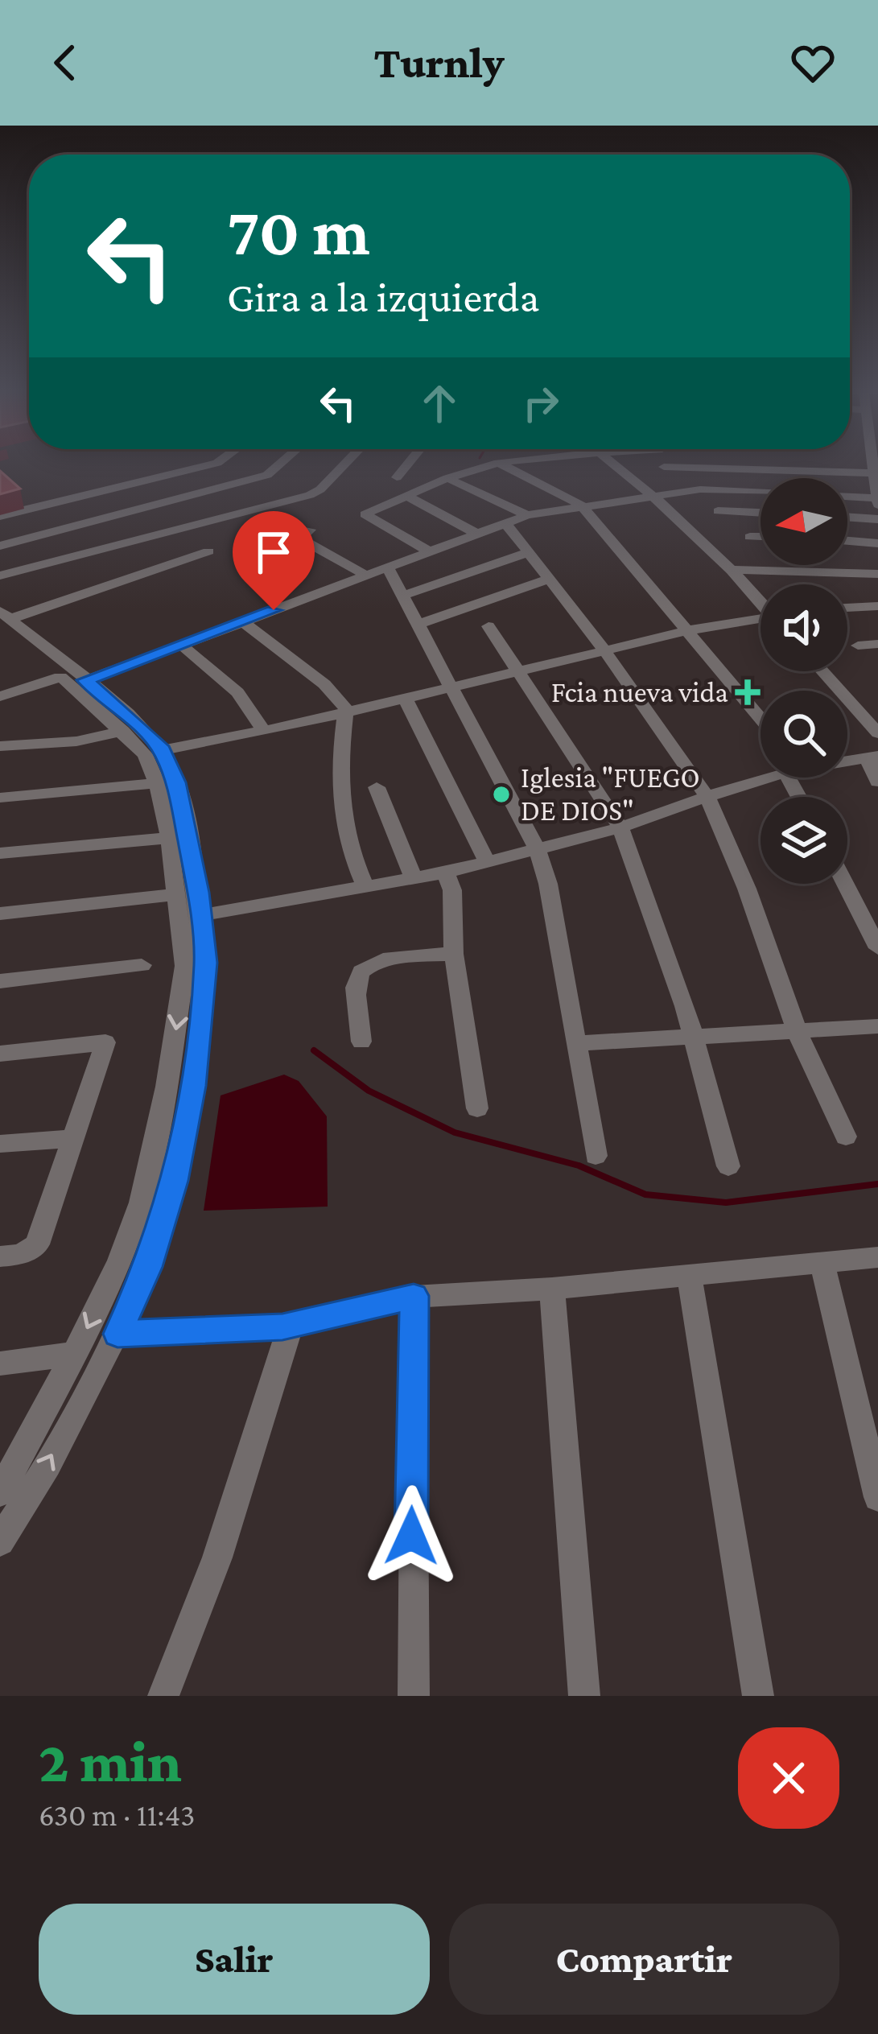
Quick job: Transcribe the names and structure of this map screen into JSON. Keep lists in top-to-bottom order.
{
  "places": {
    "health": ["Fcia nueva vida"],
    "other": ["Iglesia \"FUEGO DE DIOS\""]
  },
  "north": "left",
  "page": {
    "header": "Turnly",
    "turn": ["70 m", "Gira a la izquierda"],
    "heading": ["2 min", "630 m · 11:43"],
    "buttons": ["Salir", "Compartir"]
  }
}
